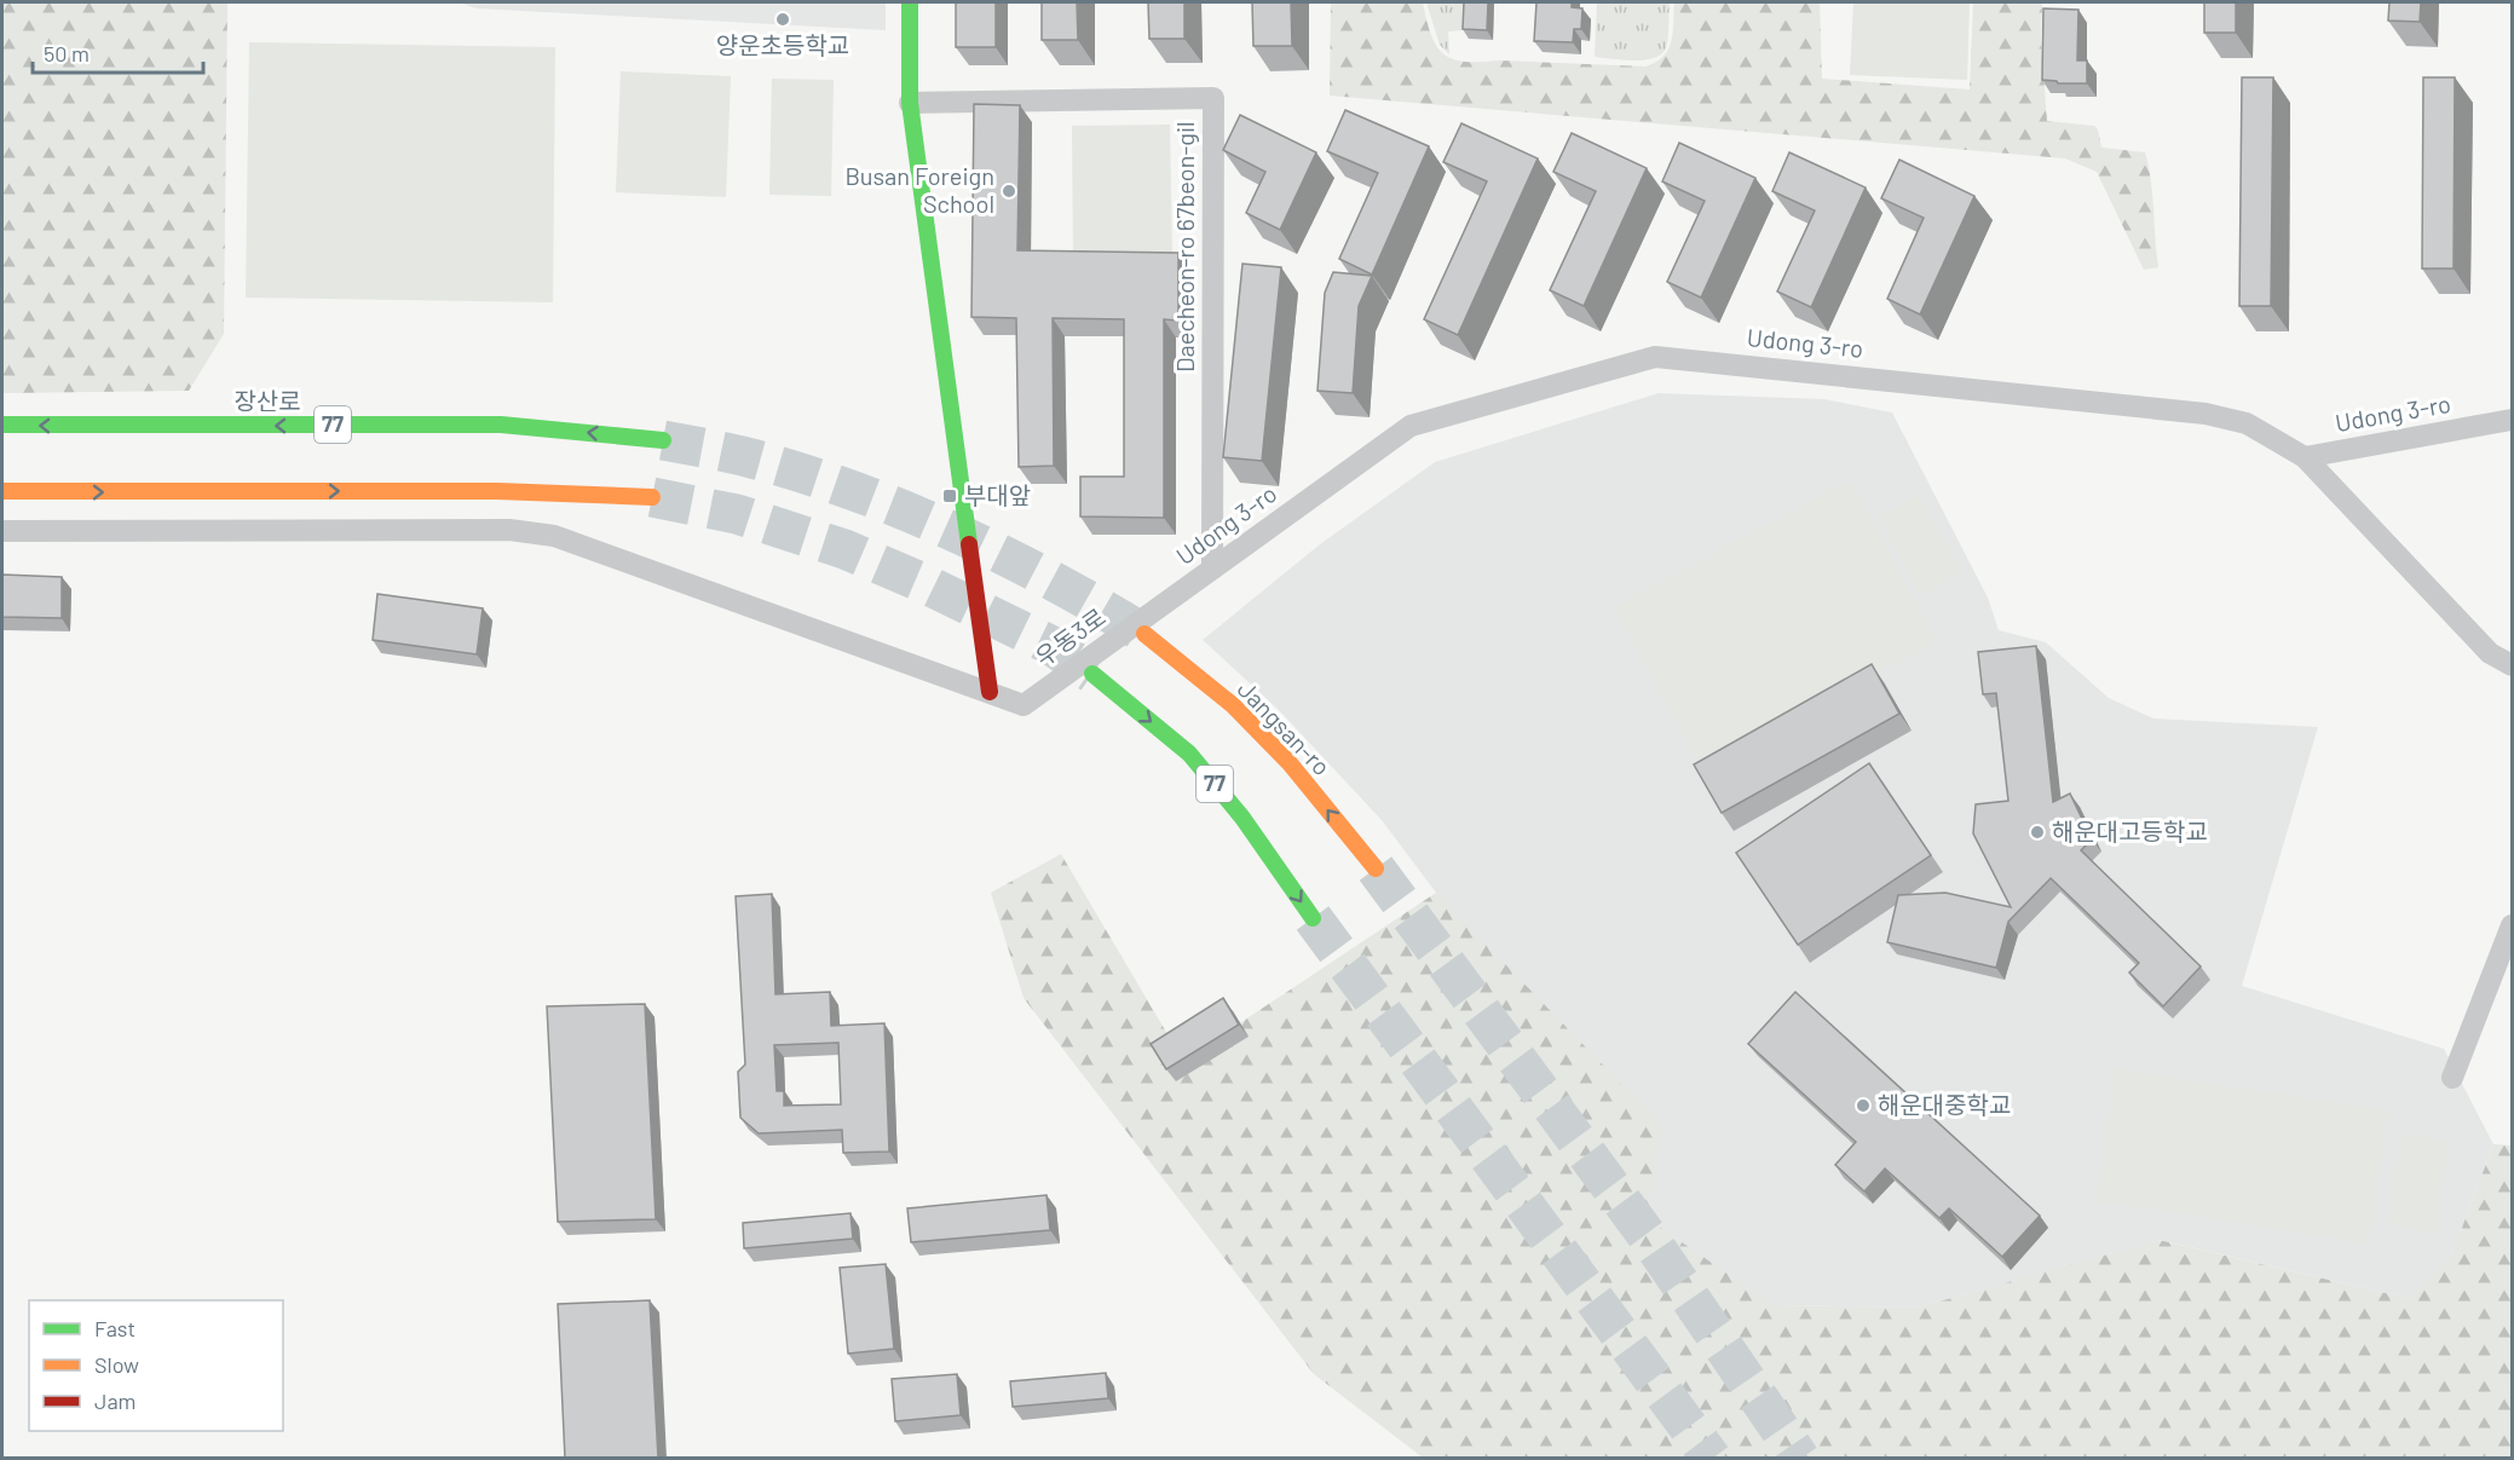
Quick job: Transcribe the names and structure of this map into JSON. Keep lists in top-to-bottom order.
{
  "streets": {
    "main road": ["장산로", "77", "Jangsan-ro"],
    "street": ["Daecheon-ro 67beon-gil", "Udong 3-ro", "우동3로"]
  },
  "crossings": [
    ["Daecheon-ro 67beon-gil", "Udong 3-ro"],
    ["Daecheon-ro 67beon-gil", "우동3로"],
    ["Udong 3-ro", "우동3로"]
  ],
  "places": {
    "other": [
      "양운초등학교",
      "Busan Foreign School",
      "해운대고등학교",
      "해운대중학교"
    ],
    "transit": ["부대앞"]
  },
  "legend": ["Fast", "Slow", "Jam"],
  "scale_bar": "50 m"
}
